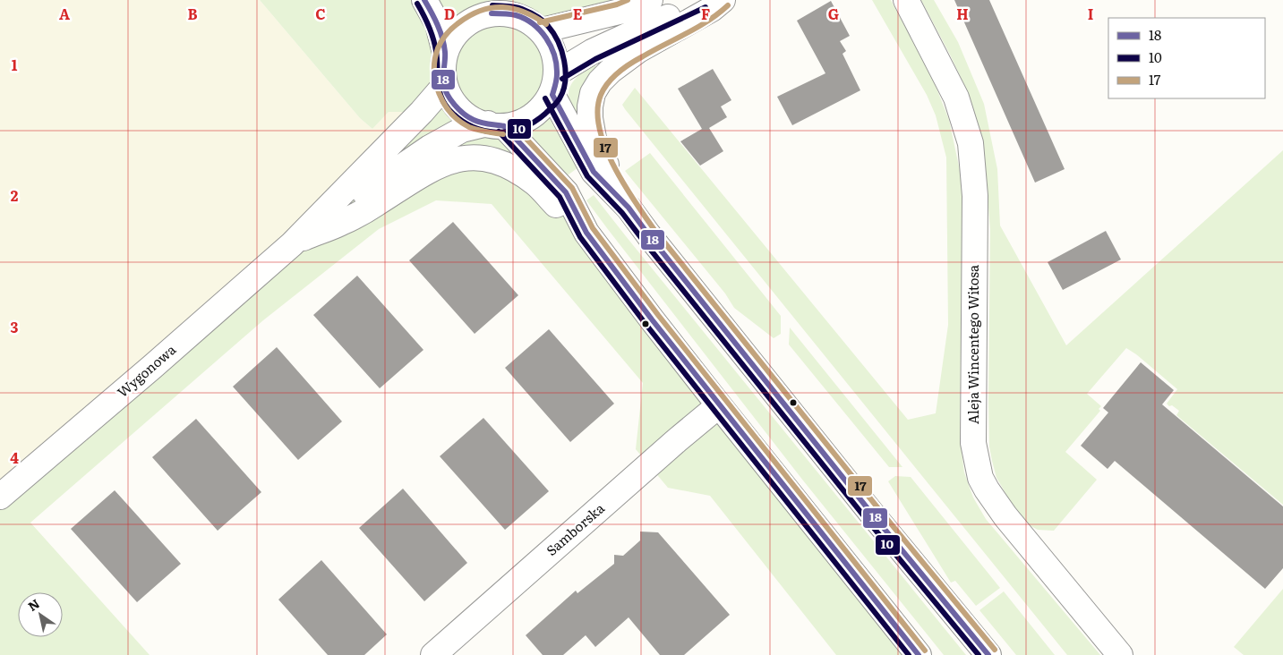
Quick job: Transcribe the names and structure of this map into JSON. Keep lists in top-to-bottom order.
{
  "streets": {
    "street": ["Aleja Wincentego Witosa", "Wygonowa", "Samborska"]
  },
  "lines": ["transit line 18", "transit line 17", "transit line 10"],
  "legend": ["18", "10", "17"],
  "north": "top left",
  "grid": {
    "columns": [
      "A",
      "B",
      "C",
      "D",
      "E",
      "F",
      "G",
      "H",
      "I"
    ],
    "rows": [
      "1",
      "2",
      "3",
      "4"
    ]
  }
}
